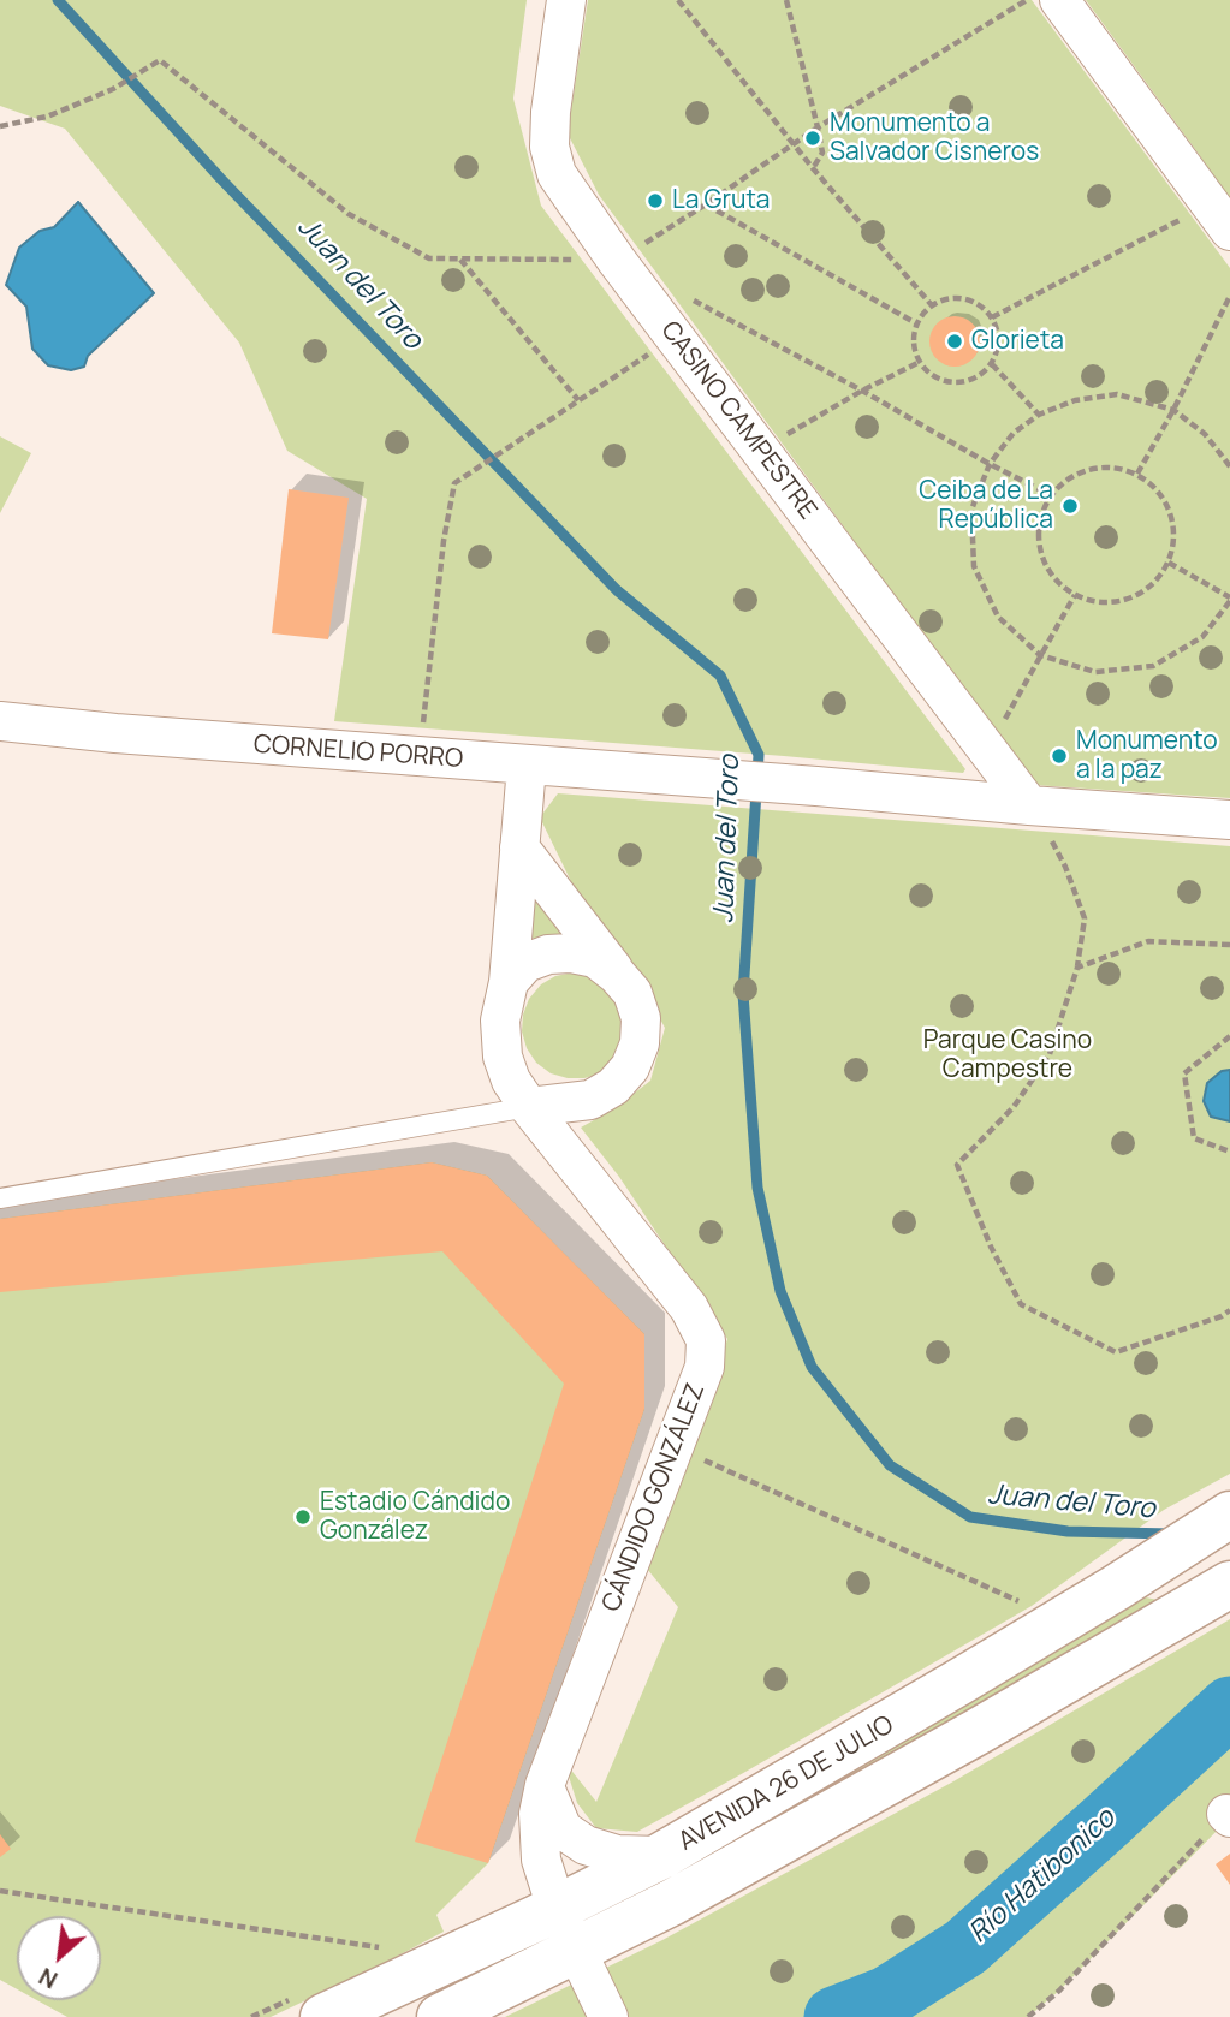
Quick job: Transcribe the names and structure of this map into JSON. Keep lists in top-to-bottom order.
{
  "streets": {
    "main road": ["AVENIDA 26 DE JULIO"],
    "street": ["CASINO CAMPESTRE", "CORNELIO PORRO", "CÁNDIDO GONZÁLEZ"]
  },
  "crossings": [
    ["CASINO CAMPESTRE", "CORNELIO PORRO"],
    ["CORNELIO PORRO", "CÁNDIDO GONZÁLEZ"],
    ["CÁNDIDO GONZÁLEZ", "AVENIDA 26 DE JULIO"]
  ],
  "water": ["Juan del Toro", "Río Hatibonico"],
  "parks": ["Parque Casino Campestre"],
  "places": [
    "Monumento a Salvador Cisneros",
    "La Gruta",
    "Glorieta",
    "Ceiba de La República",
    "Monumento a la paz",
    "Estadio Cándido González"
  ],
  "north": "bottom left"
}
